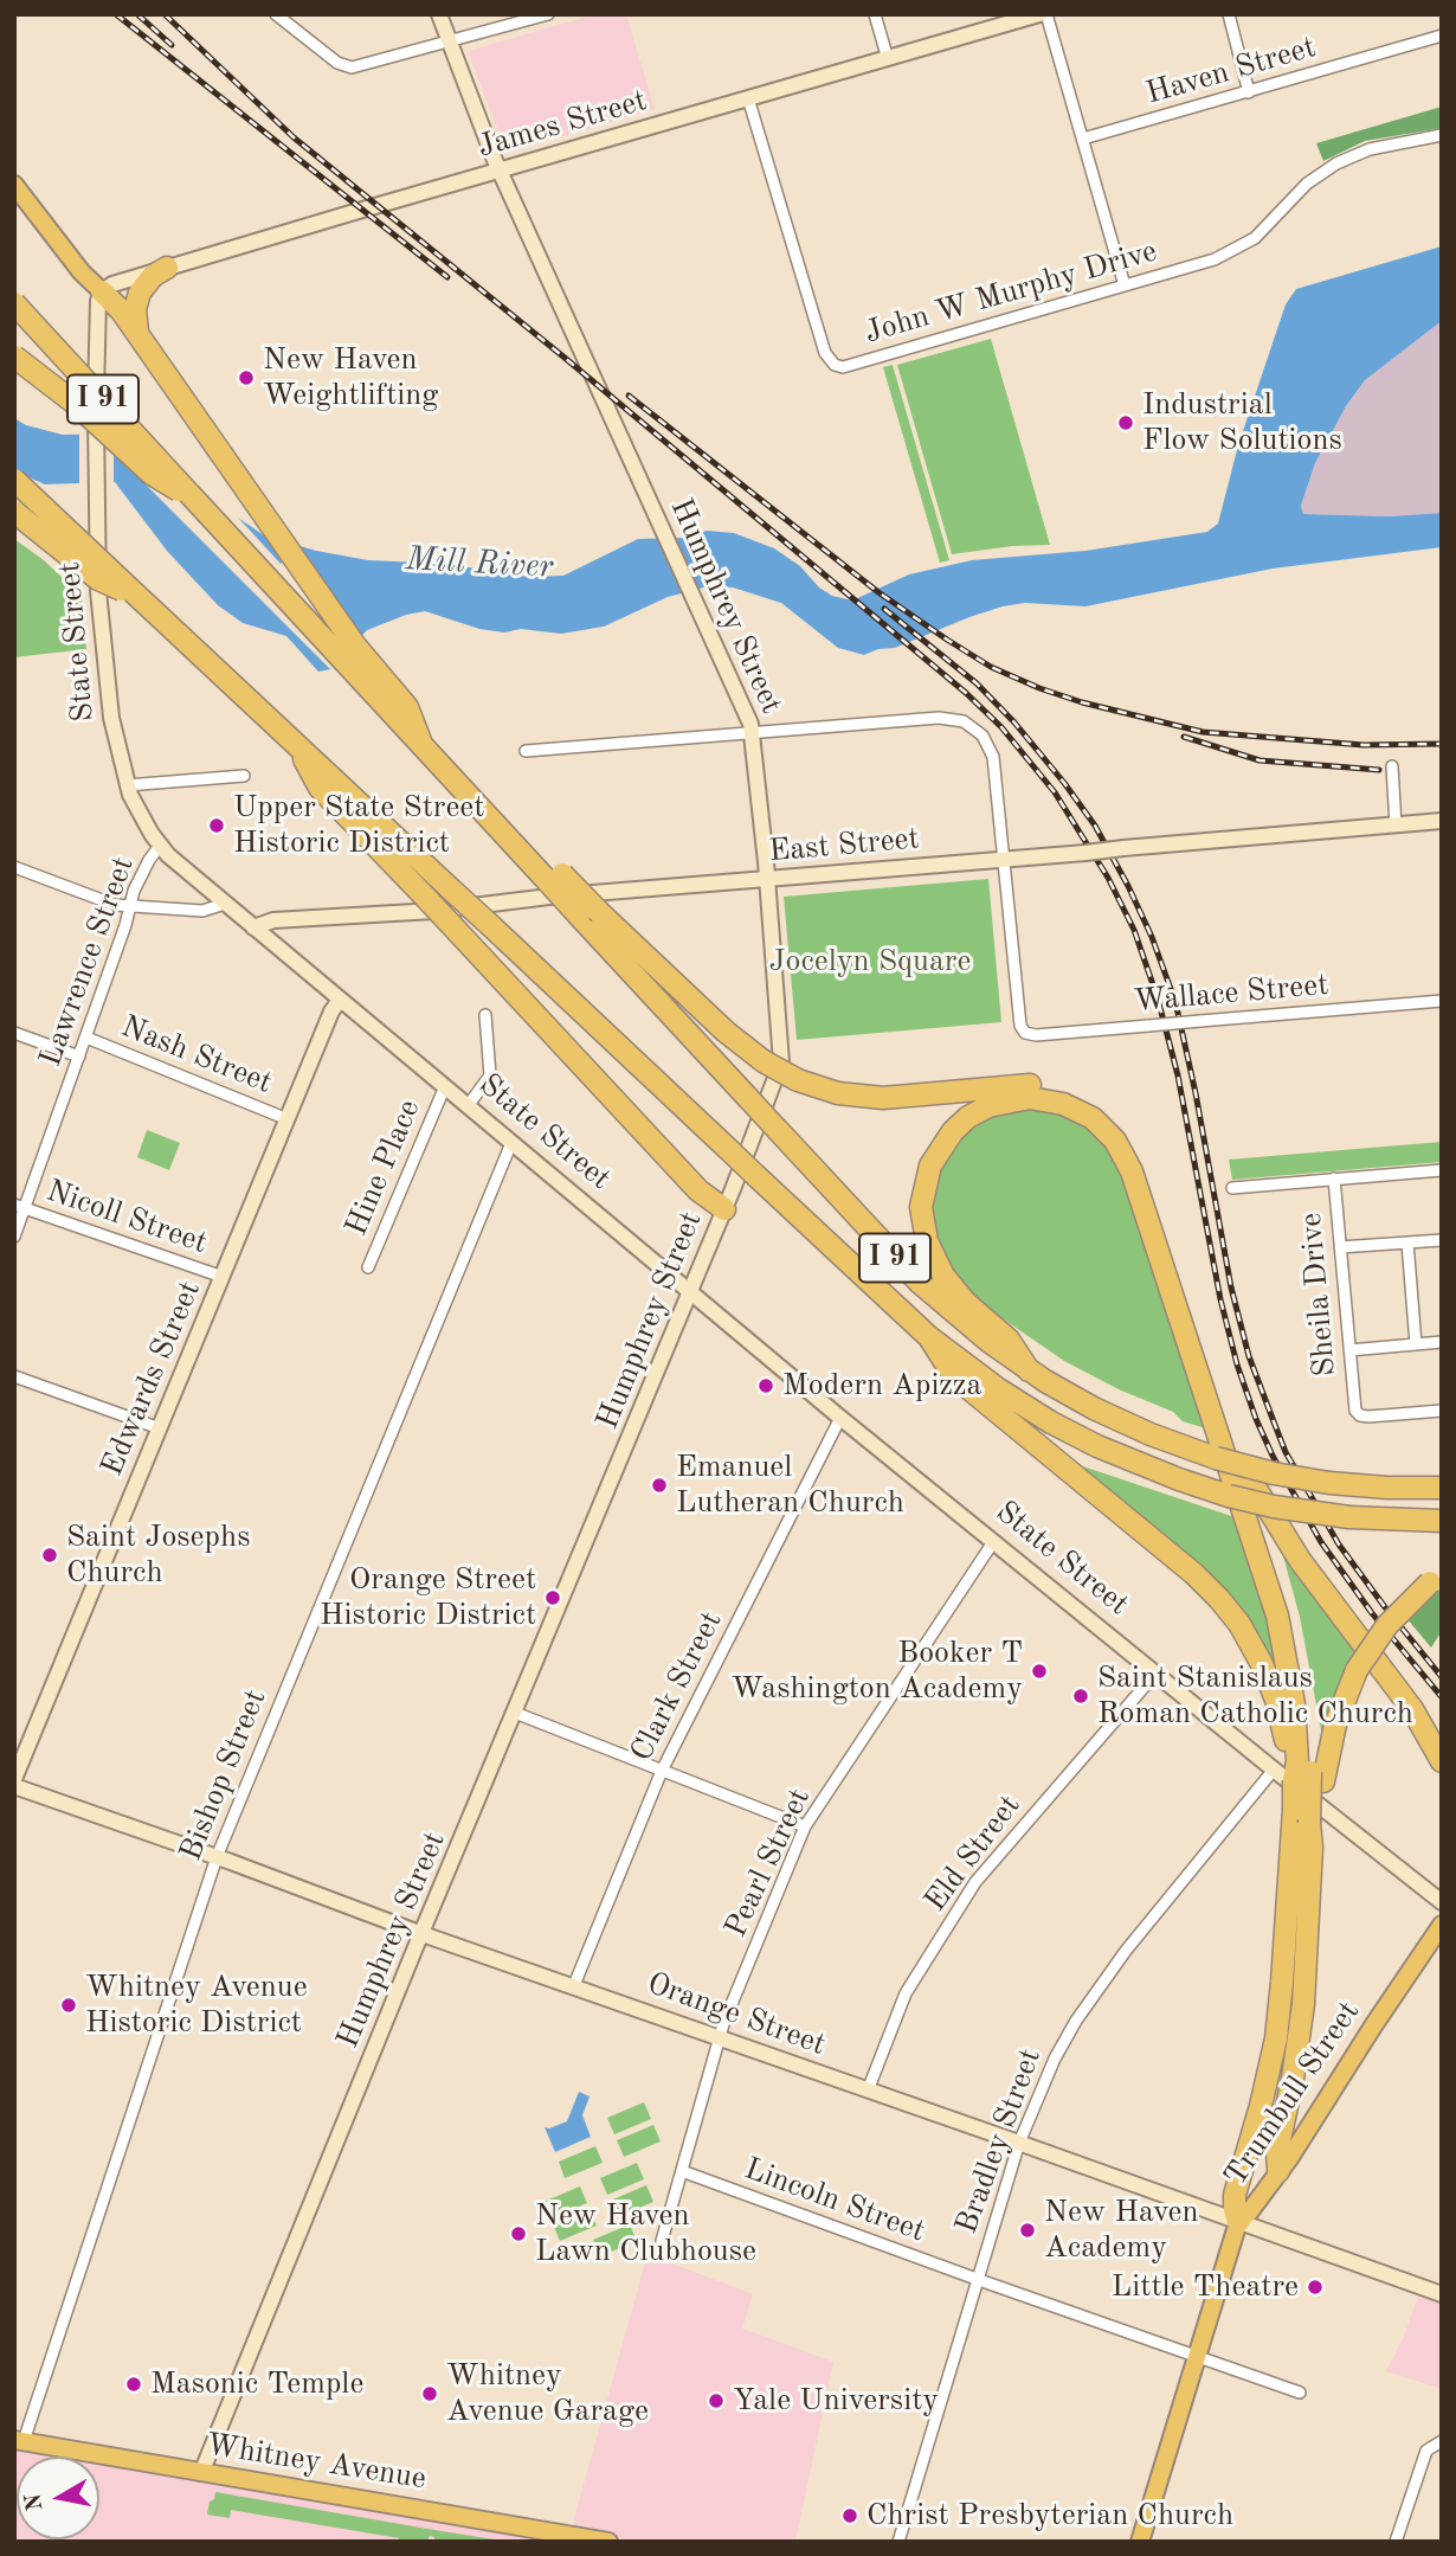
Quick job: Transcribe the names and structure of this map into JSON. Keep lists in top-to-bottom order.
{
  "streets": {
    "highway": ["I 91"],
    "main road": [
      "James Street",
      "Humphrey Street",
      "State Street",
      "East Street",
      "Edwards Street",
      "Orange Street",
      "Trumbull Street",
      "Whitney Avenue"
    ],
    "street": [
      "Haven Street",
      "John W Murphy Drive",
      "Lawrence Street",
      "Wallace Street",
      "Nash Street",
      "Hine Place",
      "Nicoll Street",
      "Sheila Drive",
      "Clark Street",
      "Bishop Street",
      "Eld Street",
      "Pearl Street",
      "Bradley Street",
      "Lincoln Street"
    ]
  },
  "crossings": [
    ["James Street", "John W Murphy Drive"],
    ["James Street", "Humphrey Street"],
    ["James Street", "State Street"],
    ["Humphrey Street", "State Street"],
    ["Humphrey Street", "East Street"],
    ["Humphrey Street", "Orange Street"],
    ["Humphrey Street", "Whitney Avenue"],
    ["State Street", "East Street"],
    ["State Street", "Lawrence Street"],
    ["State Street", "Hine Place"],
    ["State Street", "Edwards Street"],
    ["State Street", "Clark Street"],
    ["State Street", "Bishop Street"],
    ["State Street", "Eld Street"],
    ["State Street", "Pearl Street"],
    ["State Street", "Bradley Street"],
    ["East Street", "Wallace Street"],
    ["Lawrence Street", "Nash Street"],
    ["Lawrence Street", "Nicoll Street"],
    ["Nash Street", "Edwards Street"],
    ["Nicoll Street", "Edwards Street"],
    ["Clark Street", "Orange Street"],
    ["Bishop Street", "Orange Street"],
    ["Bishop Street", "Whitney Avenue"],
    ["Eld Street", "Orange Street"],
    ["Pearl Street", "Orange Street"],
    ["Pearl Street", "Lincoln Street"],
    ["Orange Street", "Trumbull Street"],
    ["Orange Street", "Bradley Street"],
    ["Trumbull Street", "Lincoln Street"],
    ["Bradley Street", "Lincoln Street"]
  ],
  "water": ["Mill River"],
  "parks": ["Jocelyn Square"],
  "places": [
    "New Haven Weightlifting",
    "Industrial Flow Solutions",
    "Upper State Street Historic District",
    "Modern Apizza",
    "Emanuel Lutheran Church",
    "Saint Josephs Church",
    "Orange Street Historic District",
    "Booker T Washington Academy",
    "Saint Stanislaus Roman Catholic Church",
    "Whitney Avenue Historic District",
    "New Haven Academy",
    "New Haven Lawn Clubhouse",
    "Little Theatre",
    "Masonic Temple",
    "Whitney Avenue Garage",
    "Yale University",
    "Christ Presbyterian Church"
  ],
  "north": "left"
}
